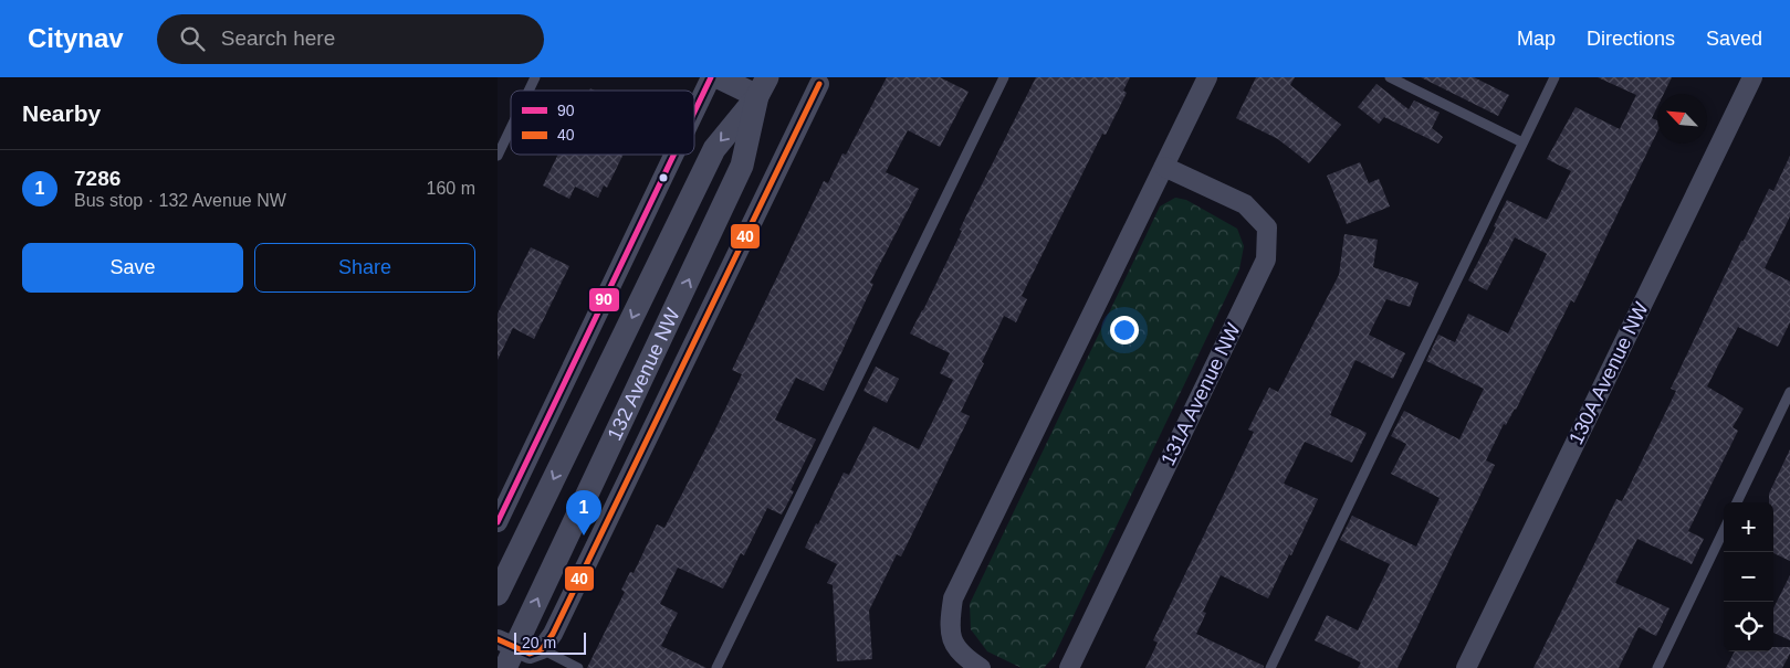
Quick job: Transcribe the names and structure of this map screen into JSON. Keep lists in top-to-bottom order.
{
  "streets": {
    "street": ["130A Avenue NW", "132 Avenue NW", "131A Avenue NW"]
  },
  "lines": ["transit line 90", "transit line 40"],
  "legend": ["90", "40"],
  "scale_bar": "20 m",
  "north": "top left",
  "page": {
    "header": "Citynav",
    "search": "Search here",
    "nav": ["Map", "Directions", "Saved"],
    "heading": "Nearby",
    "list": [
      {
        "mark": "1",
        "name": "7286",
        "note": "Bus stop · 132 Avenue NW",
        "value": "160 m"
      }
    ],
    "buttons": ["Save", "Share"],
    "pins": "1",
    "map_buttons": ["+", "−"],
    "scale": "20 m"
  }
}
